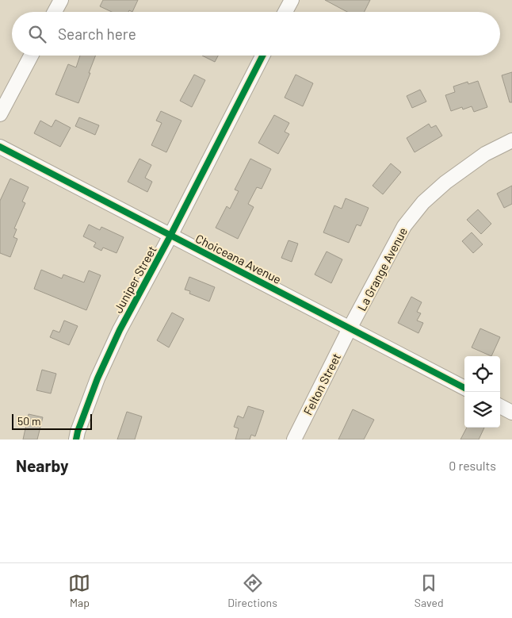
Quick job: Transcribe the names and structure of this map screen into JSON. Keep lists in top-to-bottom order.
{
  "streets": {
    "street": [
      "Choiceana Avenue",
      "La Grange Avenue",
      "Juniper Street",
      "Felton Street"
    ]
  },
  "crossings": [
    ["Choiceana Avenue", "La Grange Avenue"],
    ["Choiceana Avenue", "Juniper Street"],
    ["Choiceana Avenue", "Felton Street"],
    ["La Grange Avenue", "Felton Street"]
  ],
  "scale_bar": "50 m",
  "page": {
    "search": "Search here",
    "scale": "50 m",
    "heading": ["Nearby", "0 results"],
    "nav": ["Map", "Directions", "Saved"]
  }
}
